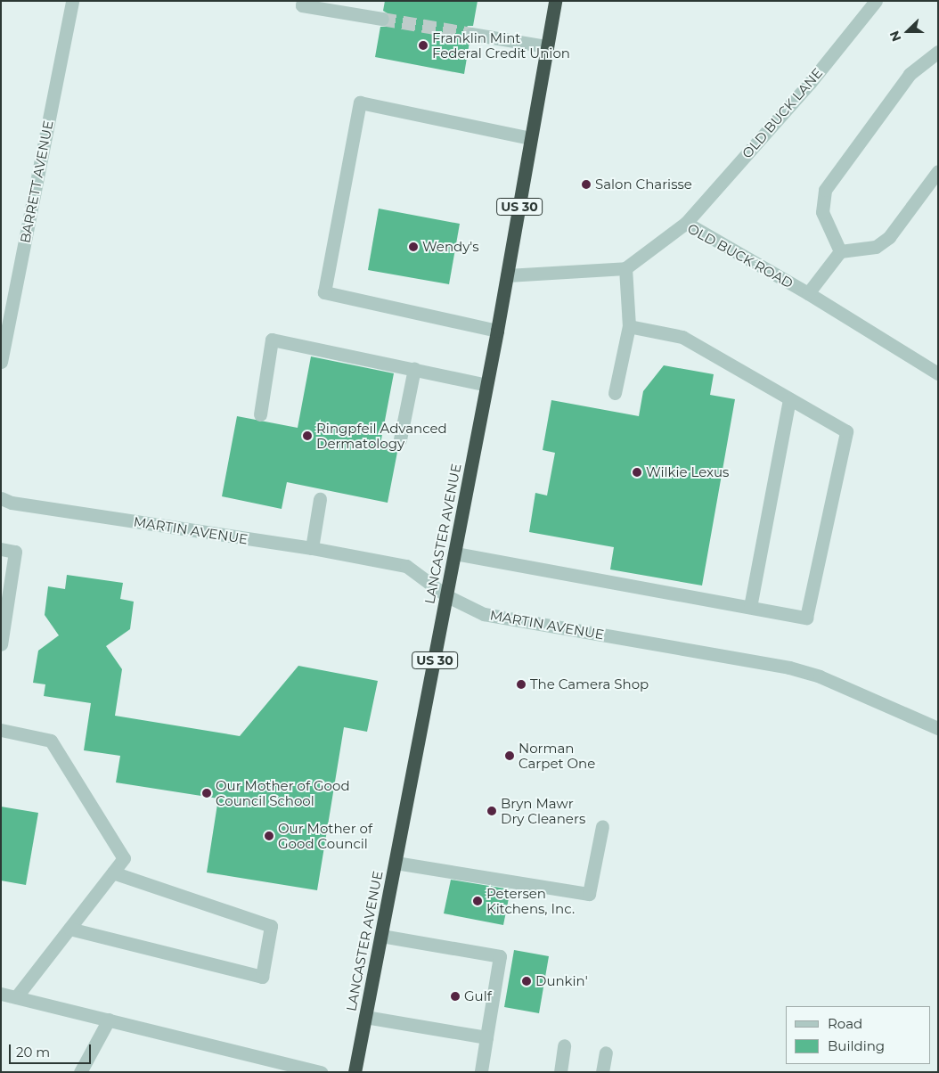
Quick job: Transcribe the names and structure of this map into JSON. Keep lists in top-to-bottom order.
{
  "streets": {
    "highway": ["US 30", "LANCASTER AVENUE"],
    "street": [
      "OLD BUCK LANE",
      "BARRETT AVENUE",
      "OLD BUCK ROAD",
      "MARTIN AVENUE"
    ]
  },
  "crossings": [
    ["OLD BUCK LANE", "OLD BUCK ROAD"],
    ["MARTIN AVENUE", "LANCASTER AVENUE"]
  ],
  "places": [
    "Franklin Mint Federal Credit Union",
    "Salon Charisse",
    "Wendy's",
    "Ringpfeil Advanced Dermatology",
    "Wilkie Lexus",
    "The Camera Shop",
    "Norman Carpet One",
    "Our Mother of Good Council School",
    "Bryn Mawr Dry Cleaners",
    "Our Mother of Good Council",
    "Petersen Kitchens, Inc.",
    "Dunkin'",
    "Gulf"
  ],
  "legend": ["Road", "Building"],
  "scale_bar": "20 m",
  "north": "left"
}
